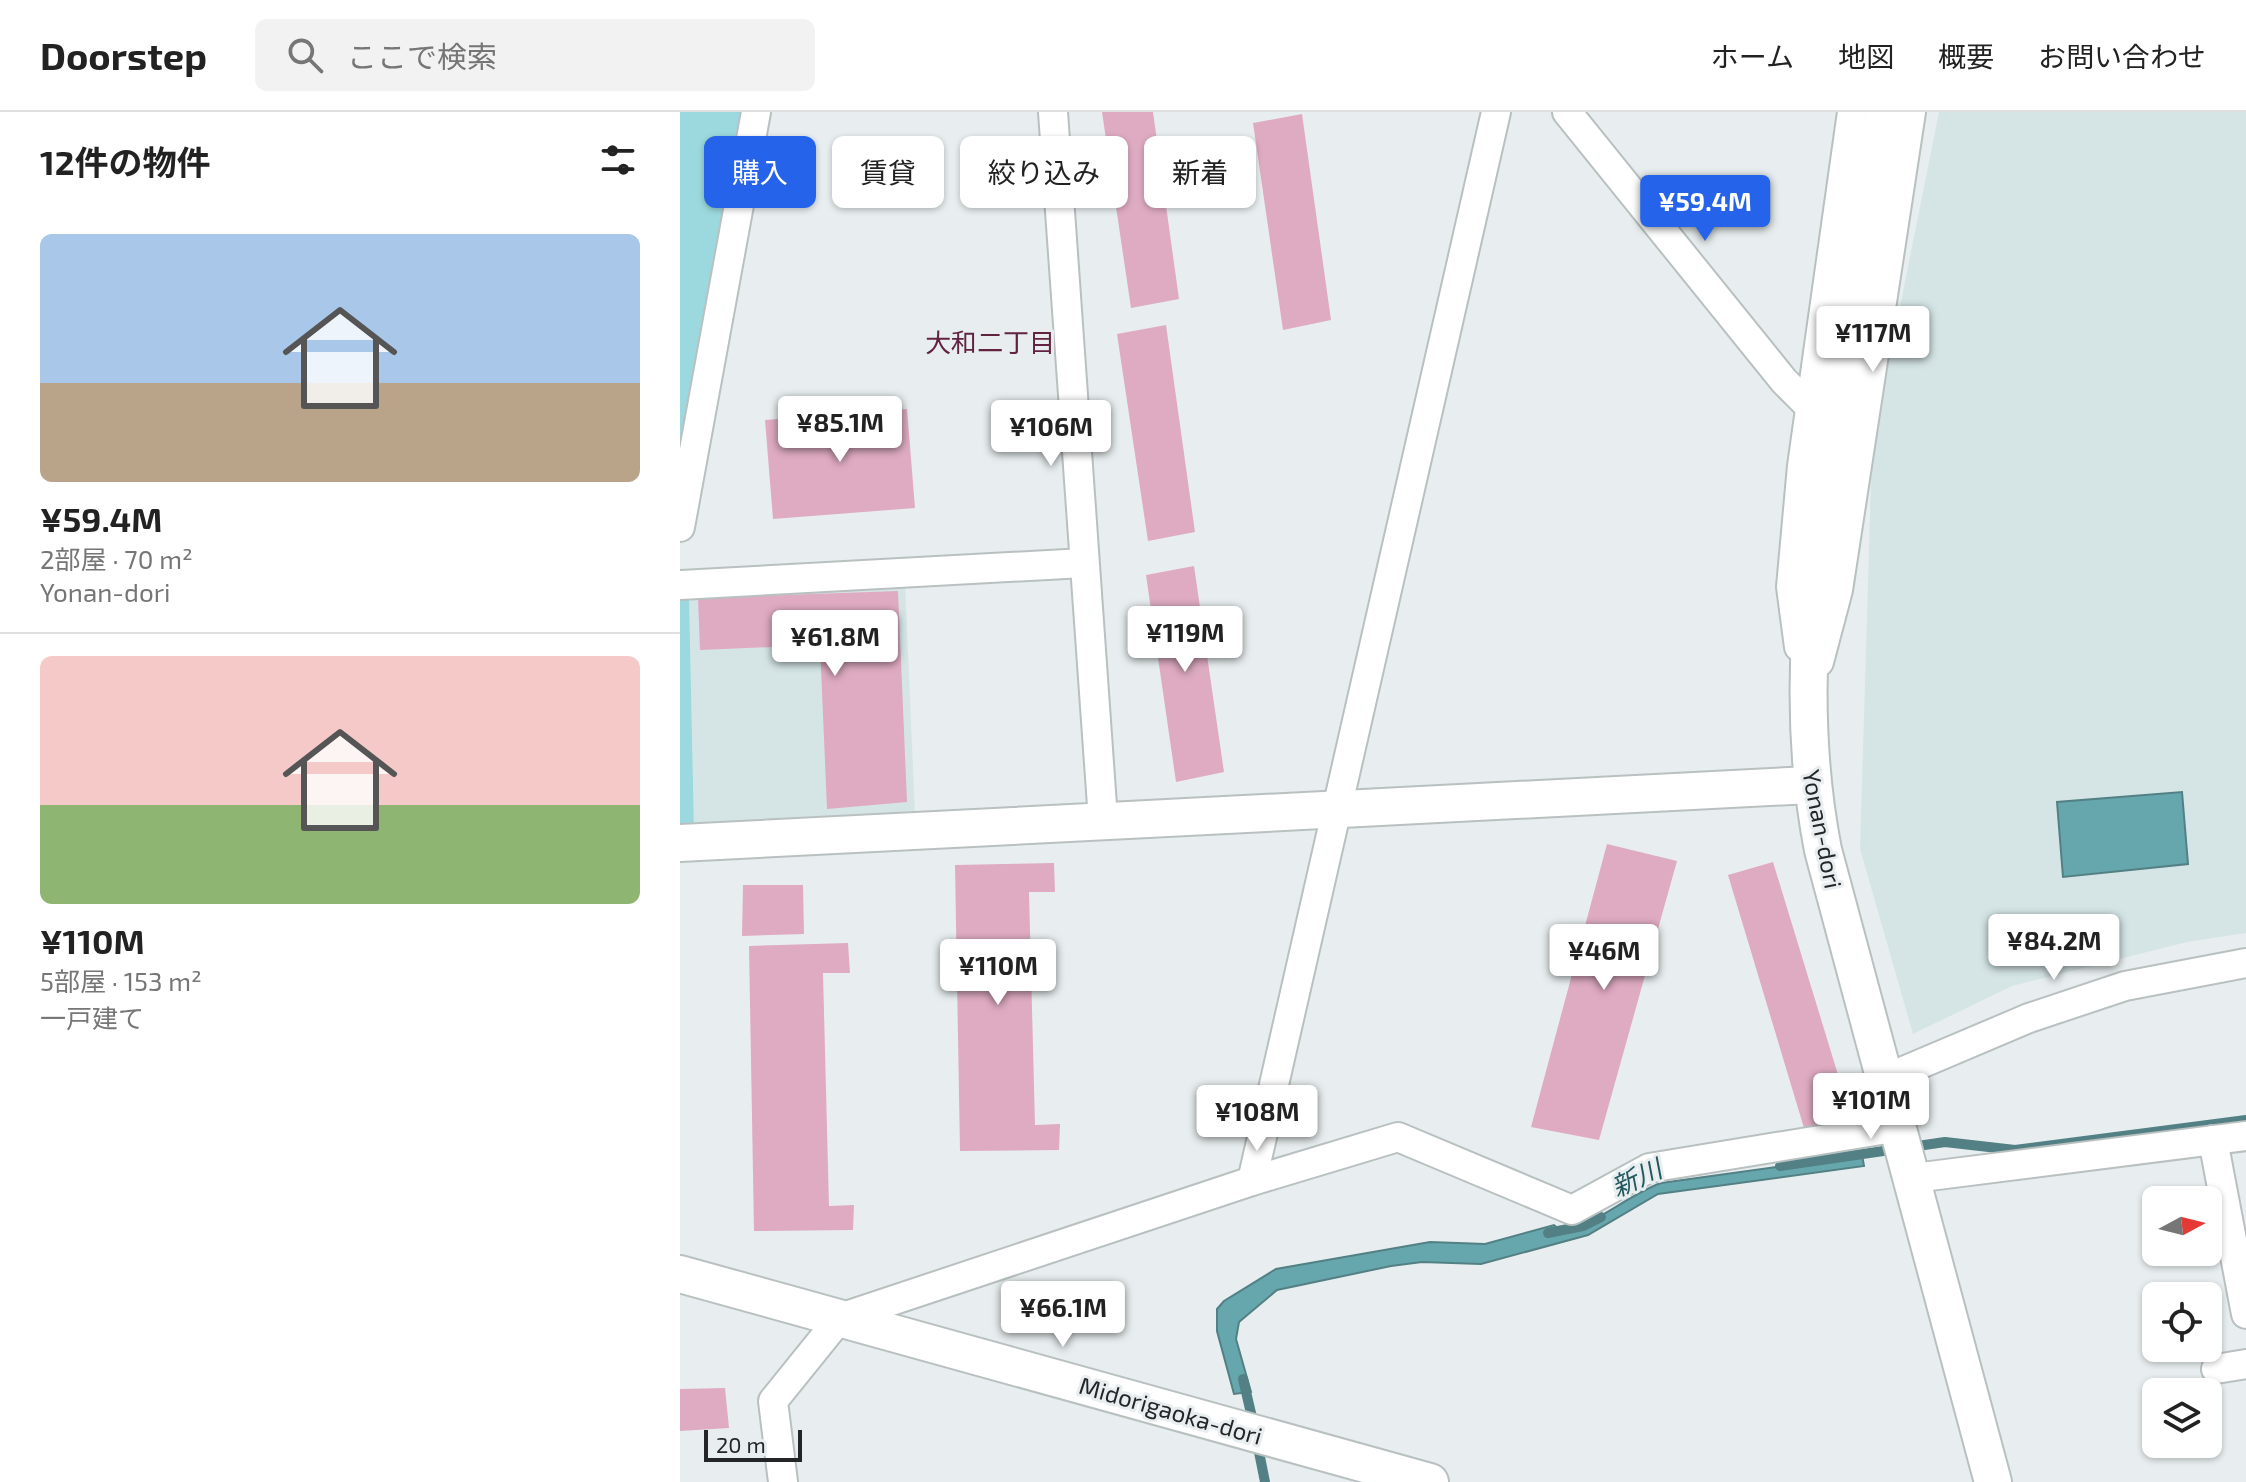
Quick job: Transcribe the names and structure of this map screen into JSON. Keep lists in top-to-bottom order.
{
  "streets": {
    "street": ["Yonan-dori", "Midorigaoka-dori"]
  },
  "districts": ["大和二丁目"],
  "water": ["新川"],
  "scale_bar": "20 m",
  "north": "right",
  "page": {
    "header": "Doorstep",
    "search": "ここで検索",
    "nav": [
      "ホーム",
      "地図",
      "概要",
      "お問い合わせ"
    ],
    "heading": "12件の物件",
    "chip": [
      "購入",
      "賃貸",
      "絞り込み",
      "新着"
    ],
    "price": [
      "¥59.4M",
      "¥117M",
      "¥85.1M",
      "¥106M",
      "¥119M",
      "¥61.8M",
      "¥84.2M",
      "¥46M",
      "¥110M",
      "¥101M",
      "¥108M",
      "¥66.1M"
    ],
    "list": [
      {
        "name": "¥59.4M",
        "note": "2部屋 · 70 m² · Yonan-dori"
      },
      {
        "name": "¥110M",
        "note": "5部屋 · 153 m² · 一戸建て"
      }
    ],
    "scale": "20 m"
  }
}
